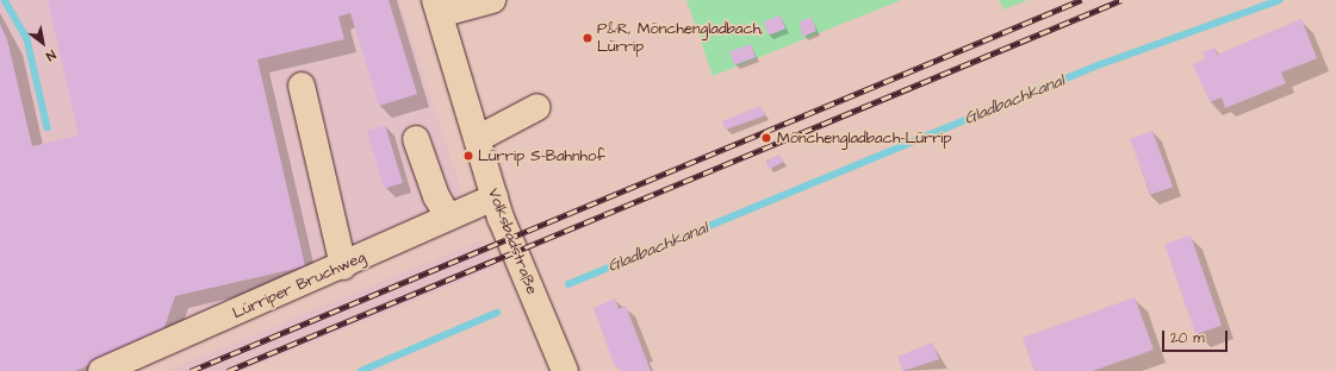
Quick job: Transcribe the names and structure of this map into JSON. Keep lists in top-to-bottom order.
{
  "streets": {
    "street": ["Volksbadstraße", "Lürriper Bruchweg"]
  },
  "crossings": [
    ["Volksbadstraße", "Lürriper Bruchweg"]
  ],
  "water": ["Gladbachkanal"],
  "places": ["P&R, Mönchengladbach, Lürrip", "Mönchengladbach-Lürrip", "Lürrip S-Bahnhof"],
  "scale_bar": "20 m",
  "north": "bottom right"
}
